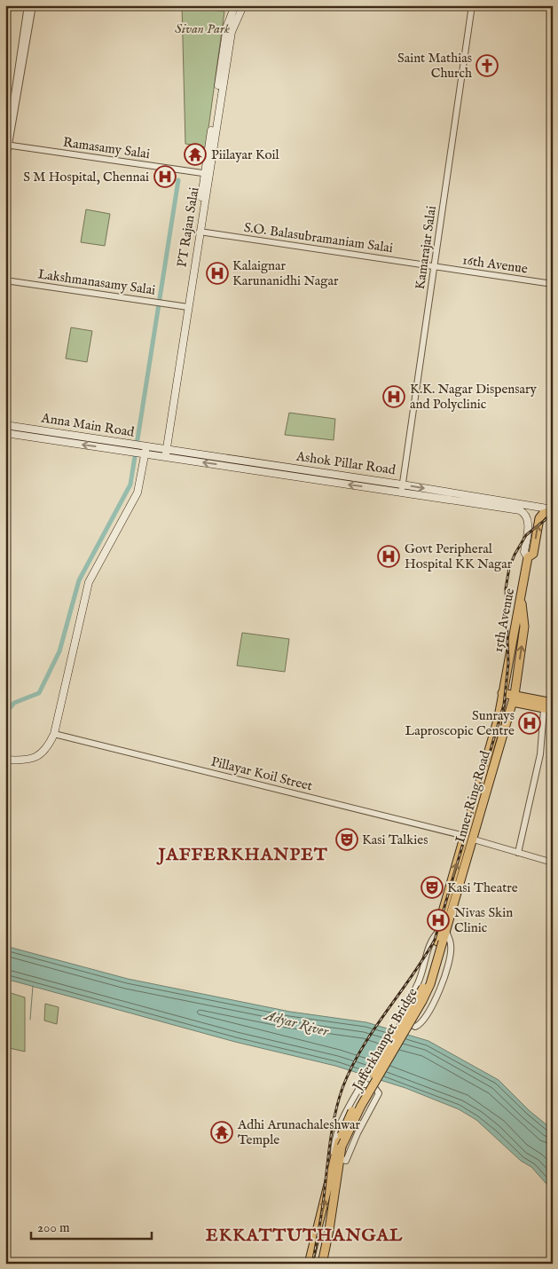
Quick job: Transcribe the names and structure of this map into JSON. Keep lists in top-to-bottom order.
{
  "streets": {
    "main road": [
      "PT Rajan Salai",
      "Anna Main Road",
      "Ashok Pillar Road",
      "15th Avenue",
      "Inner Ring Road",
      "Jafferkhanpet Bridge"
    ],
    "street": [
      "Ramasamy Salai",
      "S.O. Balasubramaniam Salai",
      "Kamarajar Salai",
      "16th Avenue",
      "Lakshmanasamy Salai",
      "Pillayar Koil Street"
    ]
  },
  "crossings": [
    ["Ramasamy Salai", "PT Rajan Salai"],
    ["PT Rajan Salai", "S.O. Balasubramaniam Salai"],
    ["PT Rajan Salai", "Lakshmanasamy Salai"],
    ["PT Rajan Salai", "Anna Main Road"],
    ["PT Rajan Salai", "Ashok Pillar Road"],
    ["S.O. Balasubramaniam Salai", "Kamarajar Salai"],
    ["S.O. Balasubramaniam Salai", "16th Avenue"],
    ["Kamarajar Salai", "16th Avenue"],
    ["Kamarajar Salai", "Ashok Pillar Road"],
    ["Anna Main Road", "Ashok Pillar Road"],
    ["Ashok Pillar Road", "15th Avenue"],
    ["15th Avenue", "Inner Ring Road"],
    ["Pillayar Koil Street", "Inner Ring Road"],
    ["Inner Ring Road", "Jafferkhanpet Bridge"]
  ],
  "districts": ["JAFFERKHANPET", "EKKATTUTHANGAL"],
  "water": ["Adyar River"],
  "parks": ["Sivan Park"],
  "places": {
    "church": ["Saint Mathias Church"],
    "temple": ["Piilayar Koil", "Adhi Arunachaleshwar Temple"],
    "hospital": [
      "S M Hospital, Chennai",
      "Kalaignar Karunanidhi Nagar",
      "K.K. Nagar Dispensary and Polyclinic",
      "Govt Peripheral Hospital KK Nagar",
      "Sunrays Laproscopic Centre",
      "Nivas Skin Clinic"
    ],
    "theatre": ["Kasi Talkies", "Kasi Theatre"]
  },
  "scale_bar": "200 m"
}
